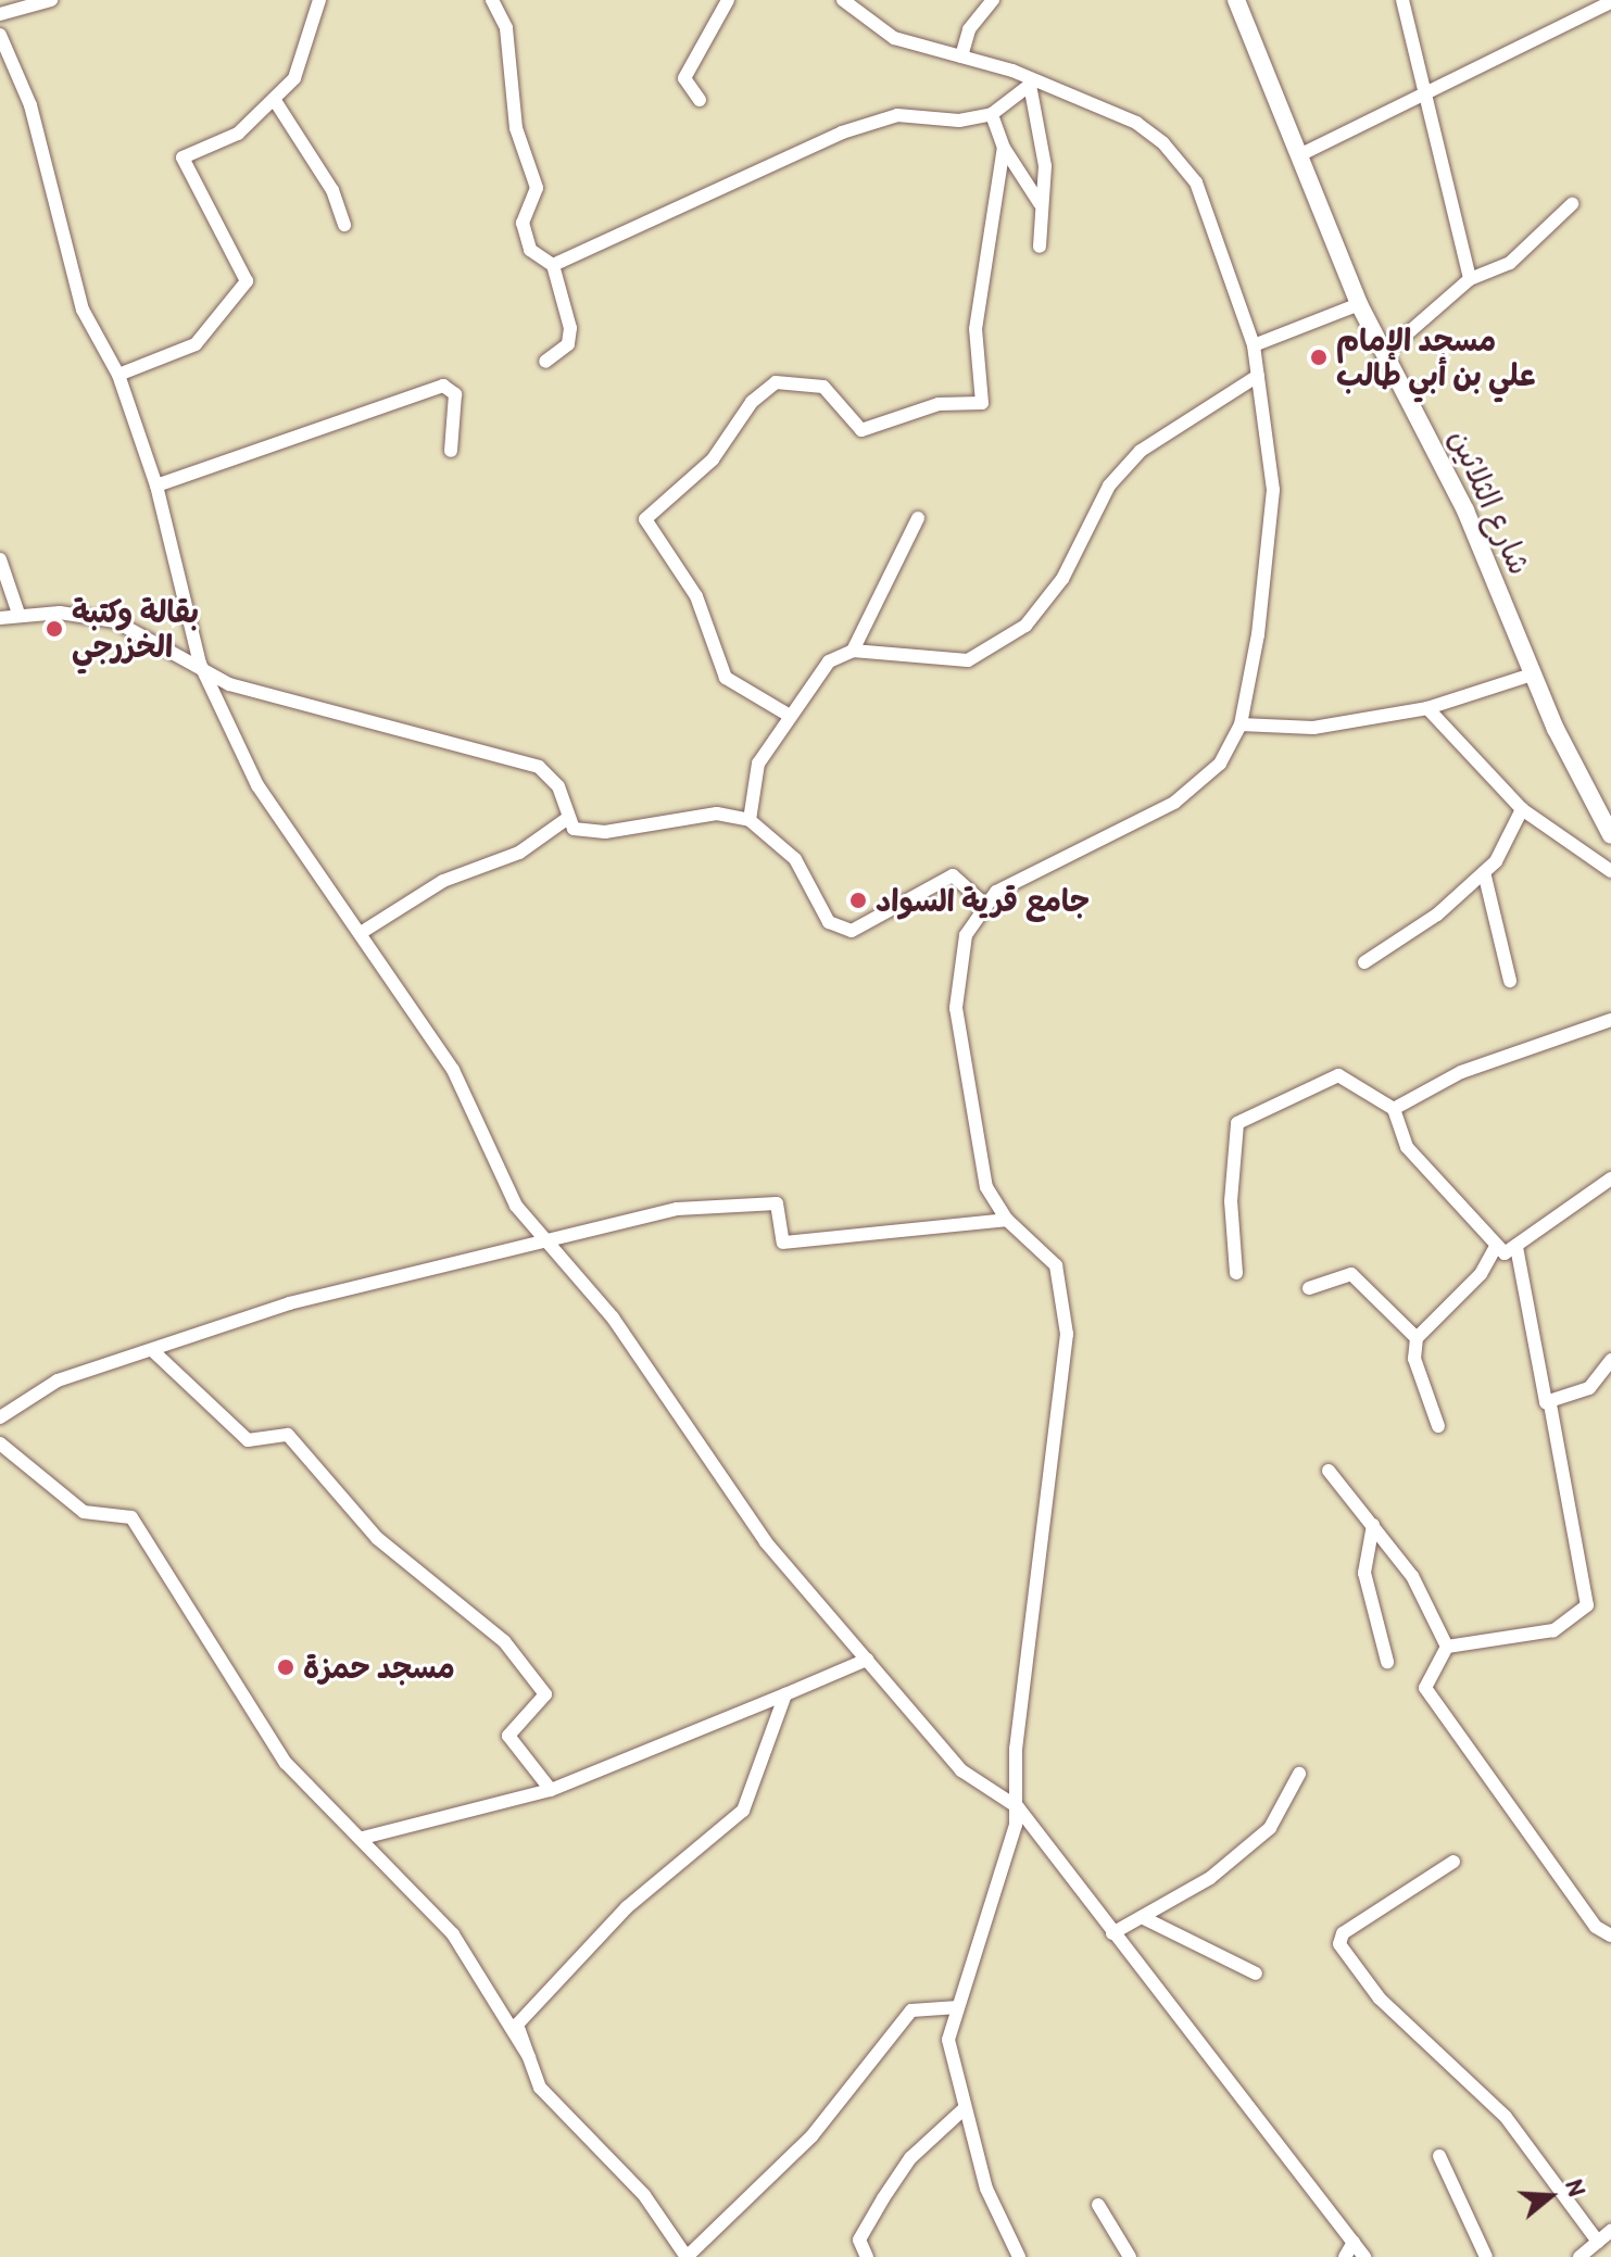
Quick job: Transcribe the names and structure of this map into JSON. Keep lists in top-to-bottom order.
{
  "streets": {
    "street": ["شارع الثلاثين"]
  },
  "places": [
    "مسجد الإمام علي بن أبي طالب",
    "بقالة وكتبة الخزرجي",
    "جامع قرية السواد",
    "مسجد حمزة"
  ],
  "north": "right"
}
